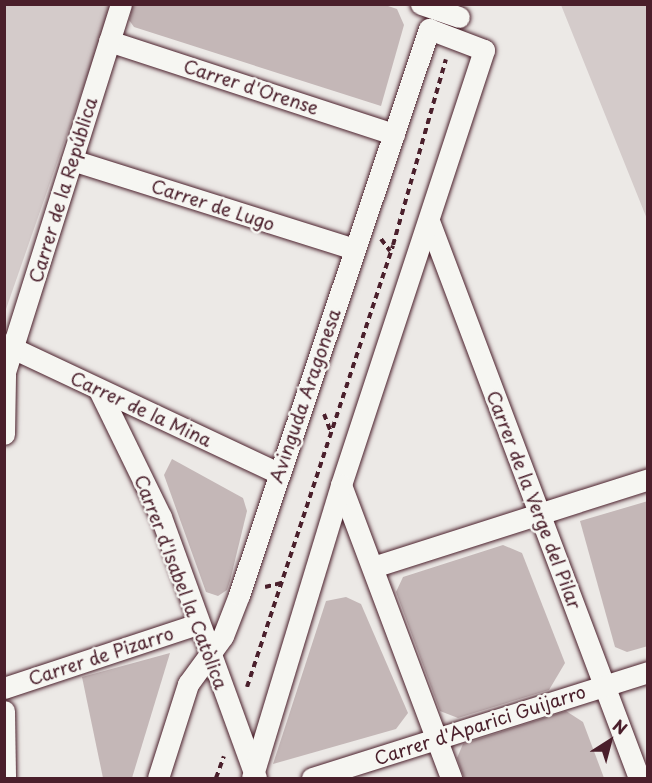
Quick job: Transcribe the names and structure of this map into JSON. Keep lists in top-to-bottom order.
{
  "streets": {
    "street": [
      "Carrer d'Orense",
      "Carrer de la República",
      "Carrer de Lugo",
      "Avinguda Aragonesa",
      "Carrer de la Mina",
      "Carrer de la Verge del Pilar",
      "Carrer d'Isabel la Catòlica",
      "Carrer de Pizarro",
      "Carrer d'Aparici Guijarro"
    ]
  },
  "crossings": [
    ["Carrer d'Orense", "Carrer de la República"],
    ["Carrer d'Orense", "Avinguda Aragonesa"],
    ["Carrer de la República", "Carrer de Lugo"],
    ["Carrer de la República", "Carrer de la Mina"],
    ["Carrer de Lugo", "Avinguda Aragonesa"],
    ["Avinguda Aragonesa", "Carrer de la Mina"],
    ["Avinguda Aragonesa", "Carrer de la Verge del Pilar"],
    ["Avinguda Aragonesa", "Carrer d'Isabel la Catòlica"],
    ["Carrer de la Mina", "Carrer d'Isabel la Catòlica"],
    ["Carrer de la Verge del Pilar", "Carrer d'Aparici Guijarro"],
    ["Carrer d'Isabel la Catòlica", "Carrer de Pizarro"]
  ],
  "north": "top right"
}
